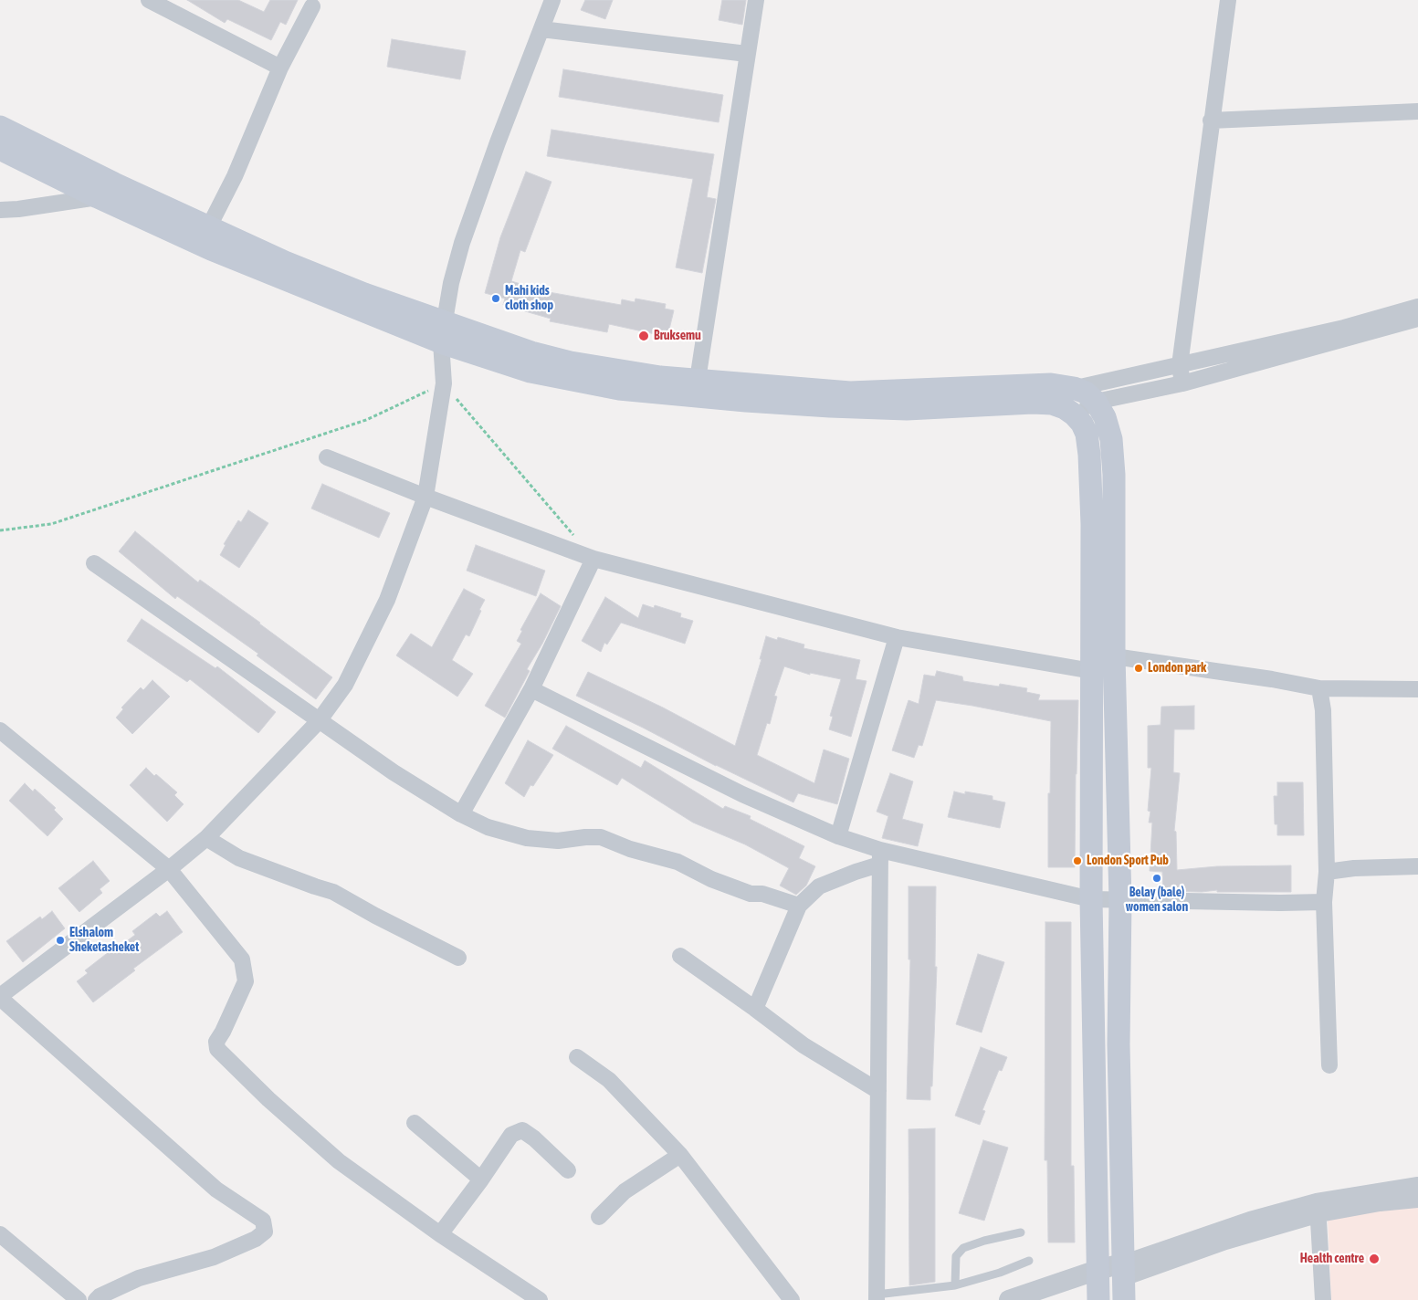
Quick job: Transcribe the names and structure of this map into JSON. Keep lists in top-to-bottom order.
{
  "places": [
    "Mahi kids cloth shop",
    "Bruksemu",
    "London park",
    "London Sport Pub",
    "Belay (bale) women salon",
    "Elshalom Sheketasheket",
    "Health centre"
  ]
}
